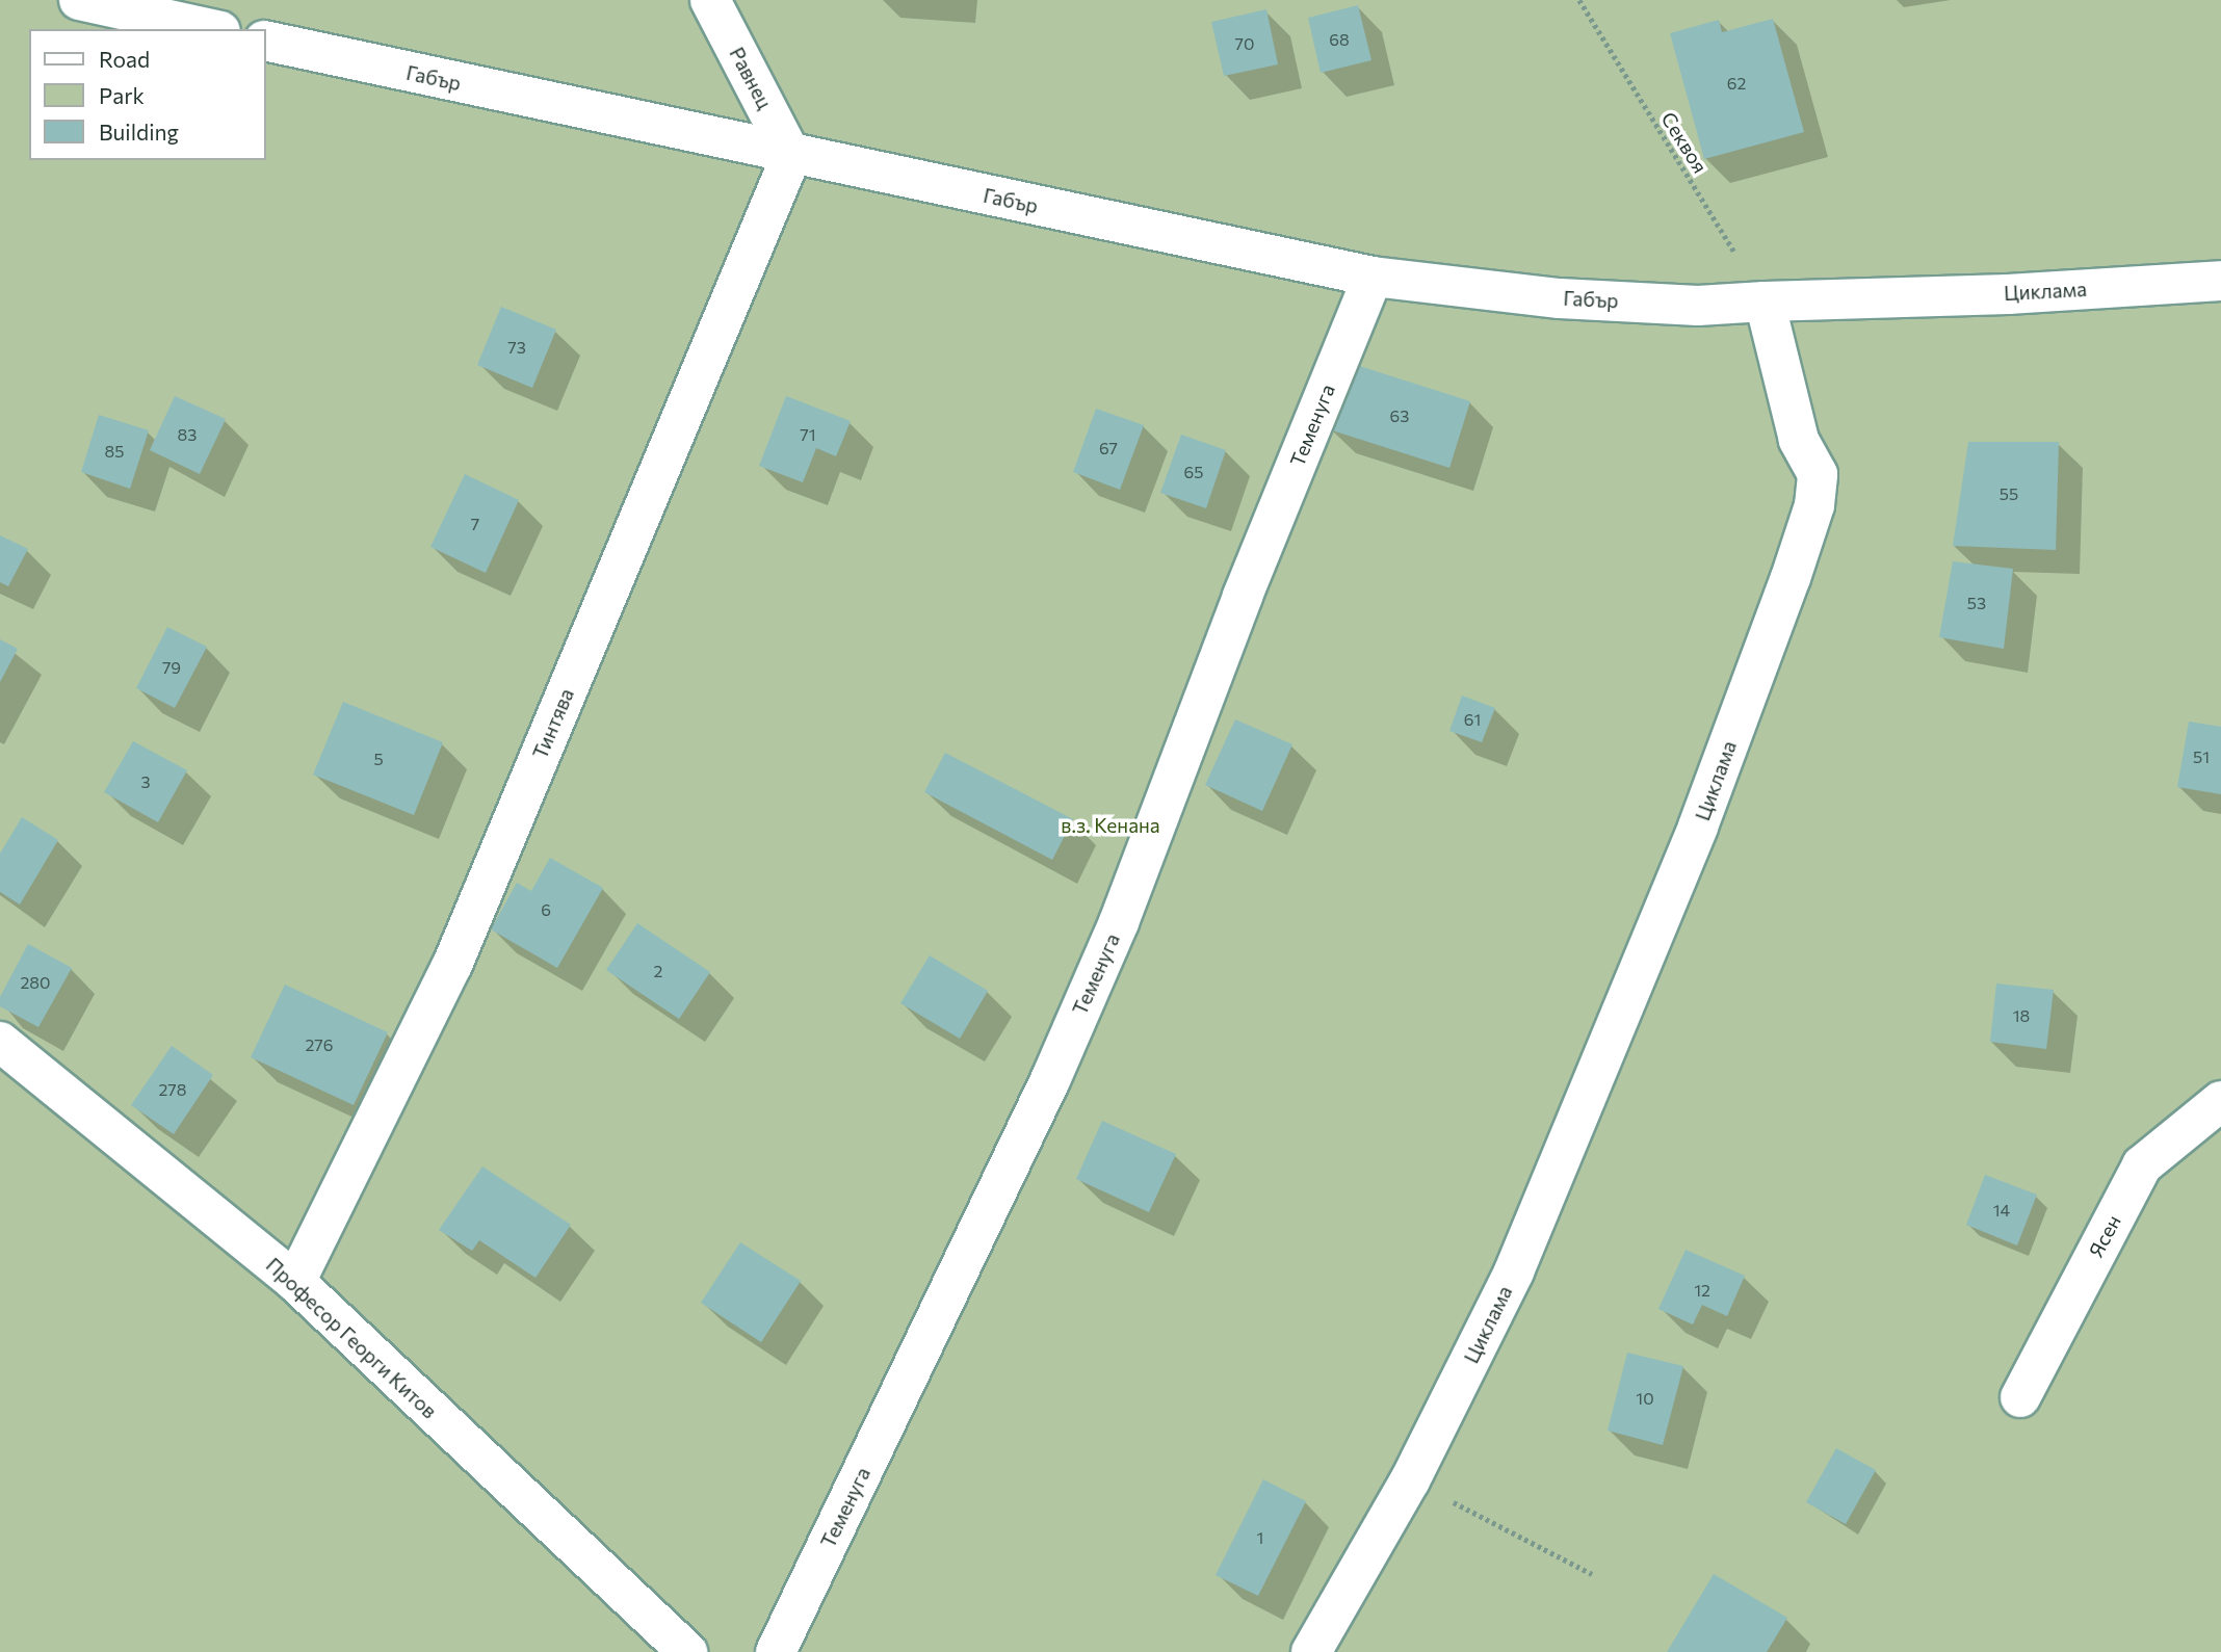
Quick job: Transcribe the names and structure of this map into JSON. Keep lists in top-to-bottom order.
{
  "streets": {
    "street": [
      "Габър",
      "Равнец",
      "Циклама",
      "Теменуга",
      "Тинтява",
      "Ясен",
      "Професор Георги Китов"
    ],
    "path": ["Секвоя"]
  },
  "crossings": [
    ["Габър", "Равнец"],
    ["Габър", "Секвоя"],
    ["Габър", "Циклама"],
    ["Габър", "Теменуга"],
    ["Габър", "Тинтява"],
    ["Равнец", "Тинтява"],
    ["Секвоя", "Циклама"],
    ["Тинтява", "Професор Георги Китов"]
  ],
  "parks": ["в.з. Кенана"],
  "house_numbers": [
    "68",
    "70",
    "62",
    "73",
    "63",
    "83",
    "71",
    "67",
    "85",
    "65",
    "55",
    "7",
    "53",
    "79",
    "61",
    "51",
    "5",
    "3",
    "6",
    "2",
    "280",
    "18",
    "276",
    "278",
    "14",
    "12",
    "10",
    "1"
  ],
  "legend": ["Road", "Park", "Building"]
}
